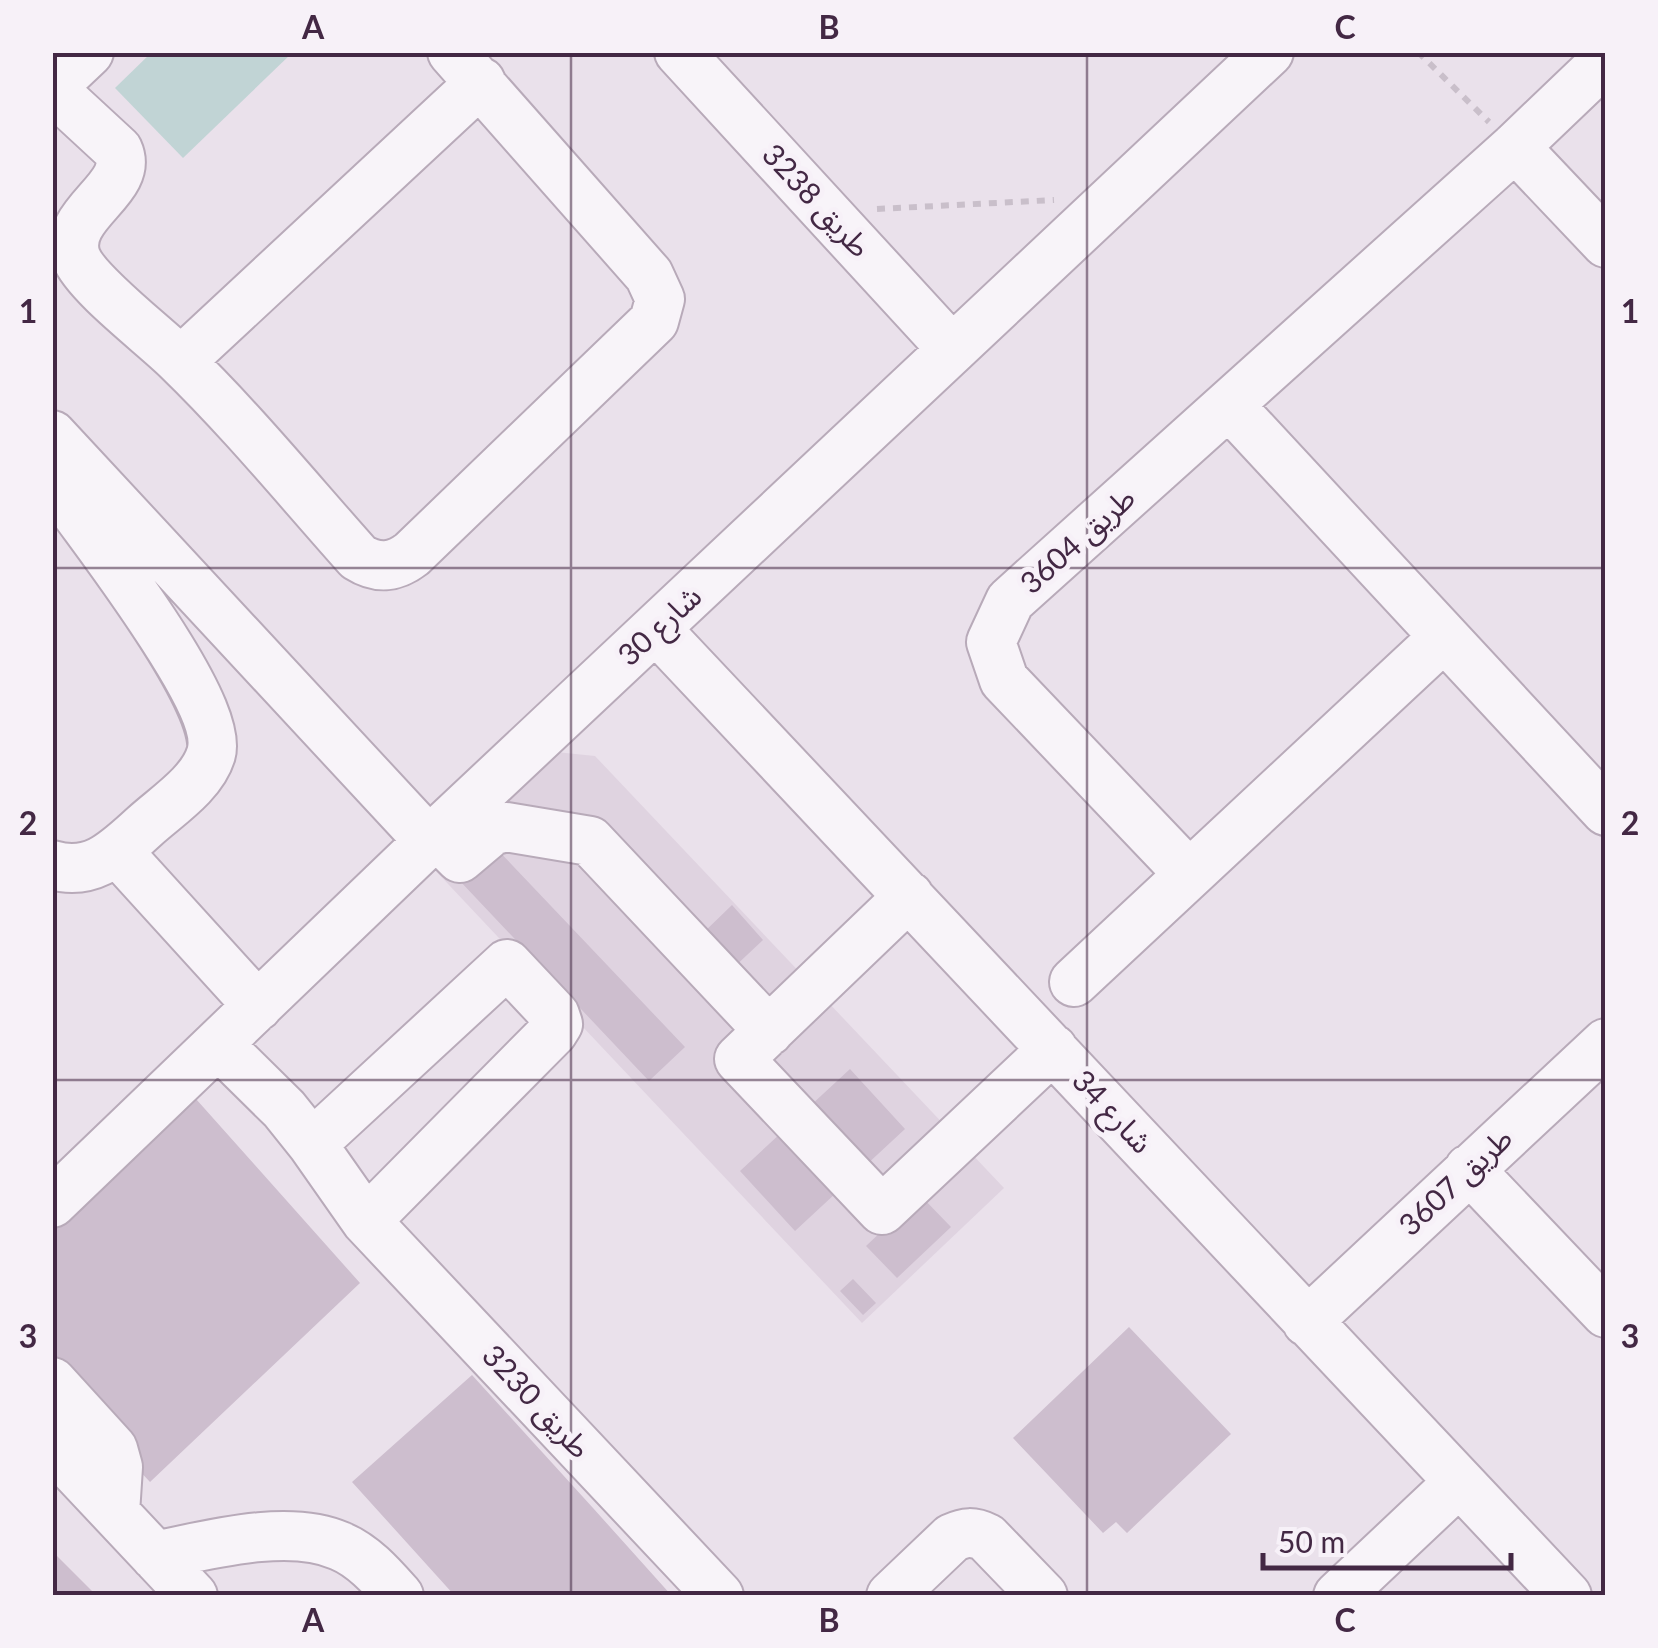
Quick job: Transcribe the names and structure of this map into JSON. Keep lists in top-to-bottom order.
{
  "streets": {
    "street": [
      "طريق 3238",
      "طريق 3604",
      "شارع 30",
      "شارع 34",
      "طريق 3607",
      "طريق 3230"
    ]
  },
  "crossings": [
    ["طريق 3238", "شارع 30"],
    ["شارع 30", "شارع 34"],
    ["شارع 30", "طريق 3230"],
    ["شارع 34", "طريق 3607"]
  ],
  "scale_bar": "50 m",
  "grid": {
    "columns": ["A", "B", "C"],
    "rows": ["1", "2", "3"]
  }
}
